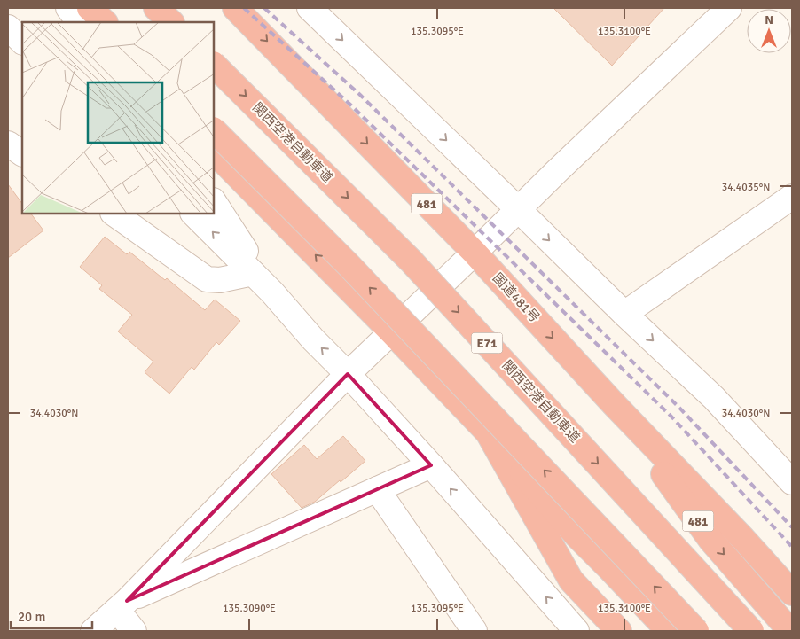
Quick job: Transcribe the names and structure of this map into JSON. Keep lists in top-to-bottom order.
{
  "streets": {
    "highway": [
      "関西空港自動車道",
      "481",
      "国道481号",
      "E71"
    ]
  },
  "crossings": [
    ["481", "国道481号"]
  ],
  "scale_bar": "20 m",
  "north": "top",
  "coordinates": [
    "135.3095°E",
    "135.3100°E",
    "34.4035°N",
    "34.4030°N",
    "135.3090°E"
  ]
}
